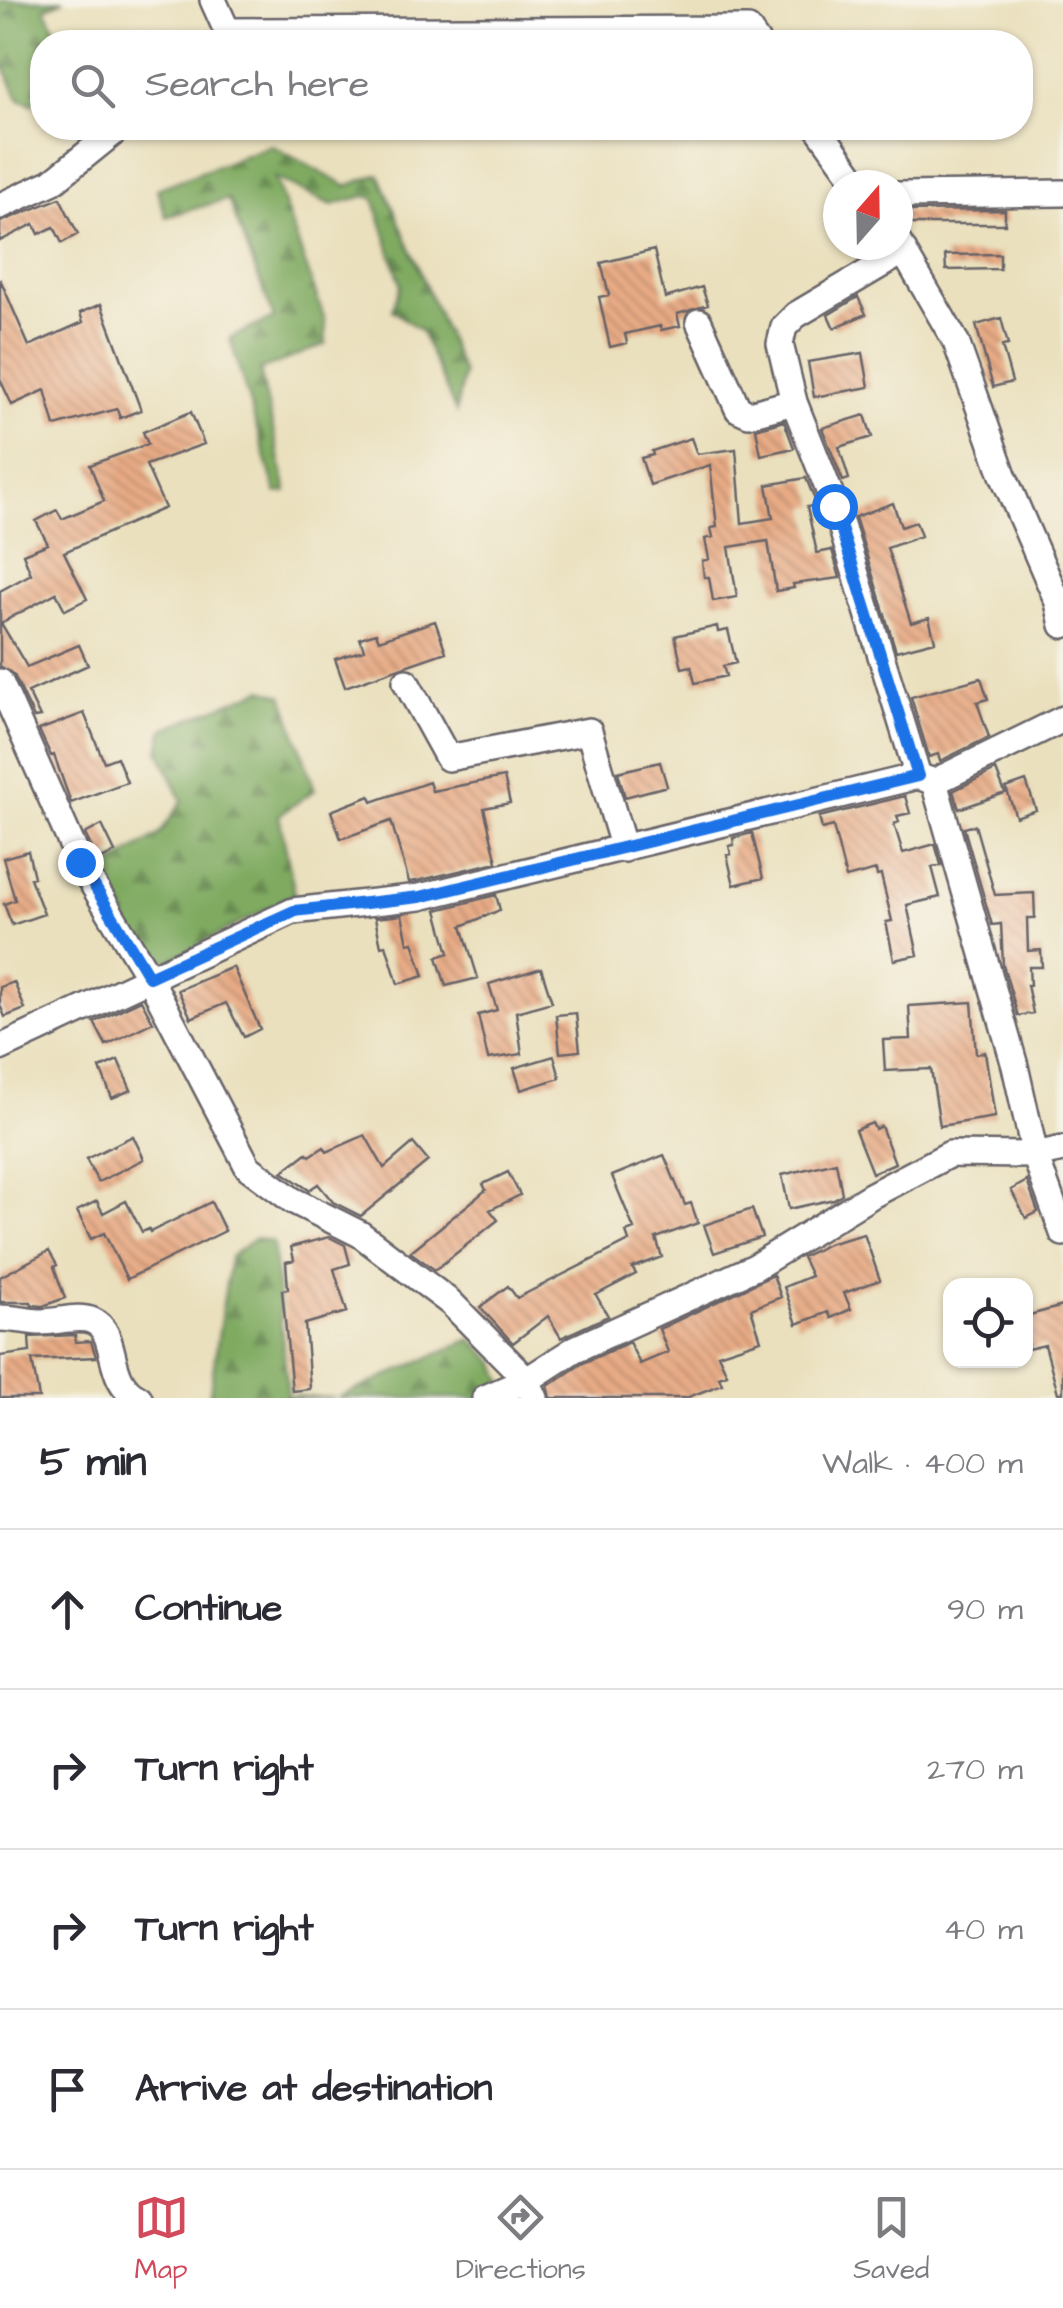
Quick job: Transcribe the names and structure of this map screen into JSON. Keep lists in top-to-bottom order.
{
  "north": "top",
  "page": {
    "search": "Search here",
    "heading": ["5 min", "Walk · 400 m"],
    "list": [
      ["Continue", "90 m"],
      ["Turn right", "270 m"],
      ["Turn right", "40 m"],
      "Arrive at destination"
    ],
    "nav": ["Map", "Directions", "Saved"]
  }
}
